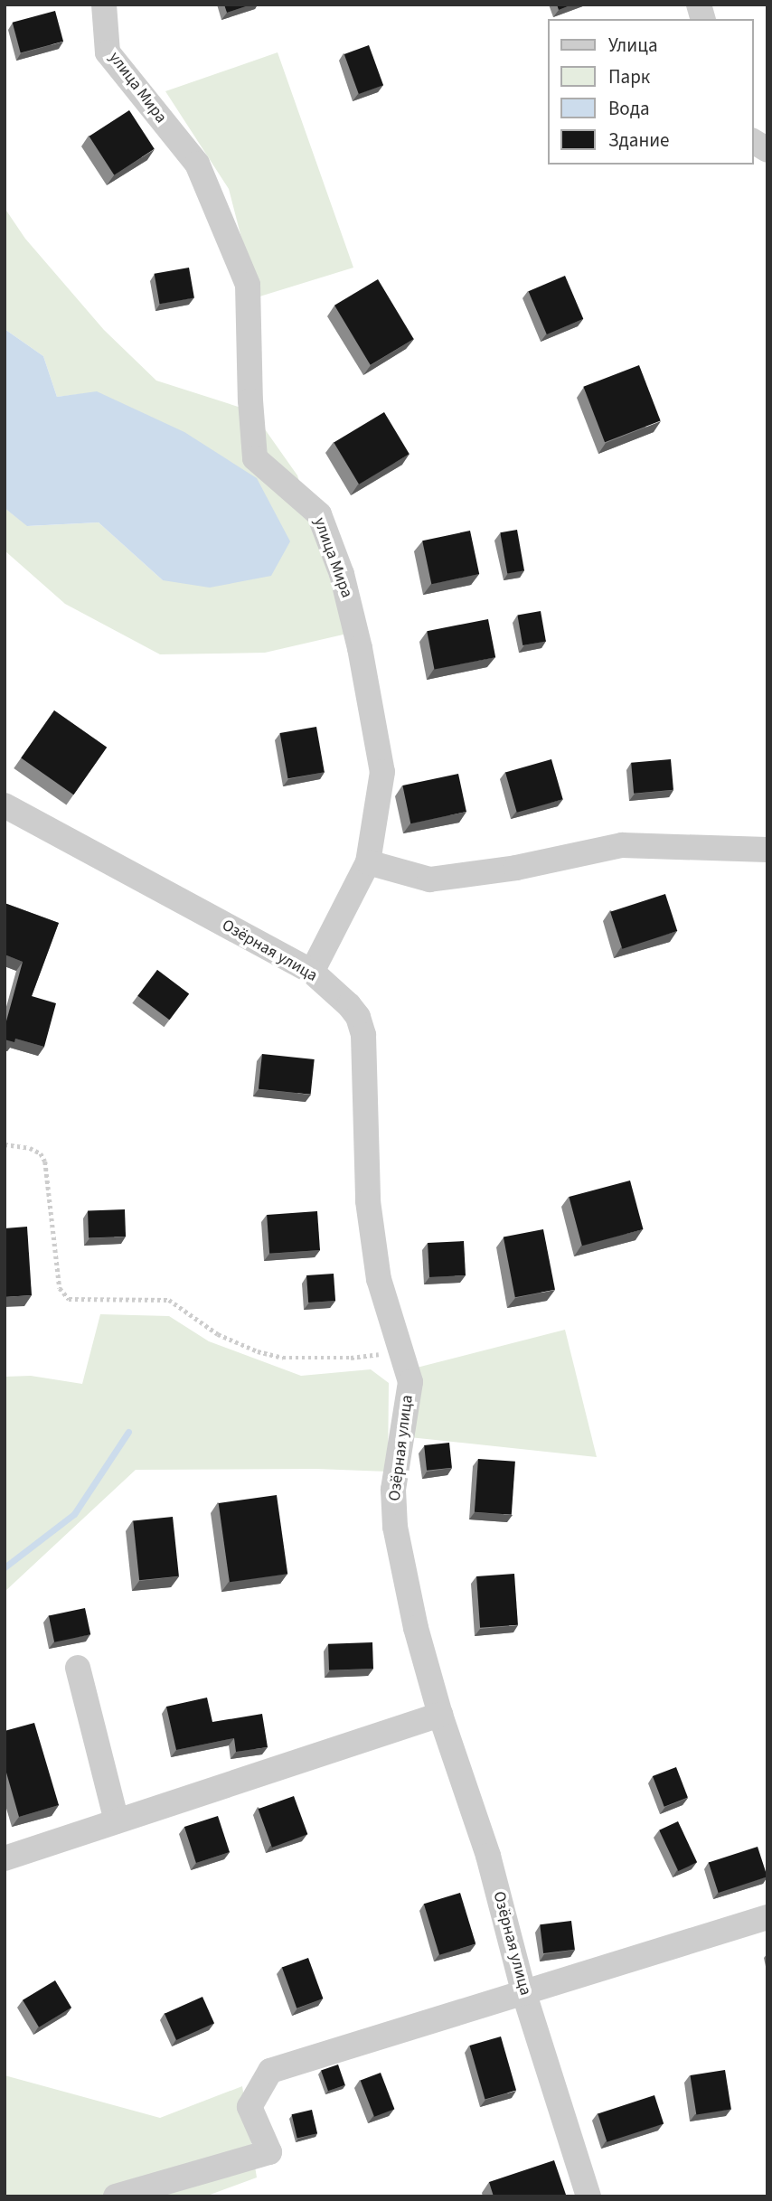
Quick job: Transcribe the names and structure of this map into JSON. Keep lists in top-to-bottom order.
{
  "streets": {
    "street": ["улица Мира", "Озёрная улица"]
  },
  "crossings": [
    ["улица Мира", "Озёрная улица"]
  ],
  "legend": [
    "Улица",
    "Парк",
    "Вода",
    "Здание"
  ]
}
